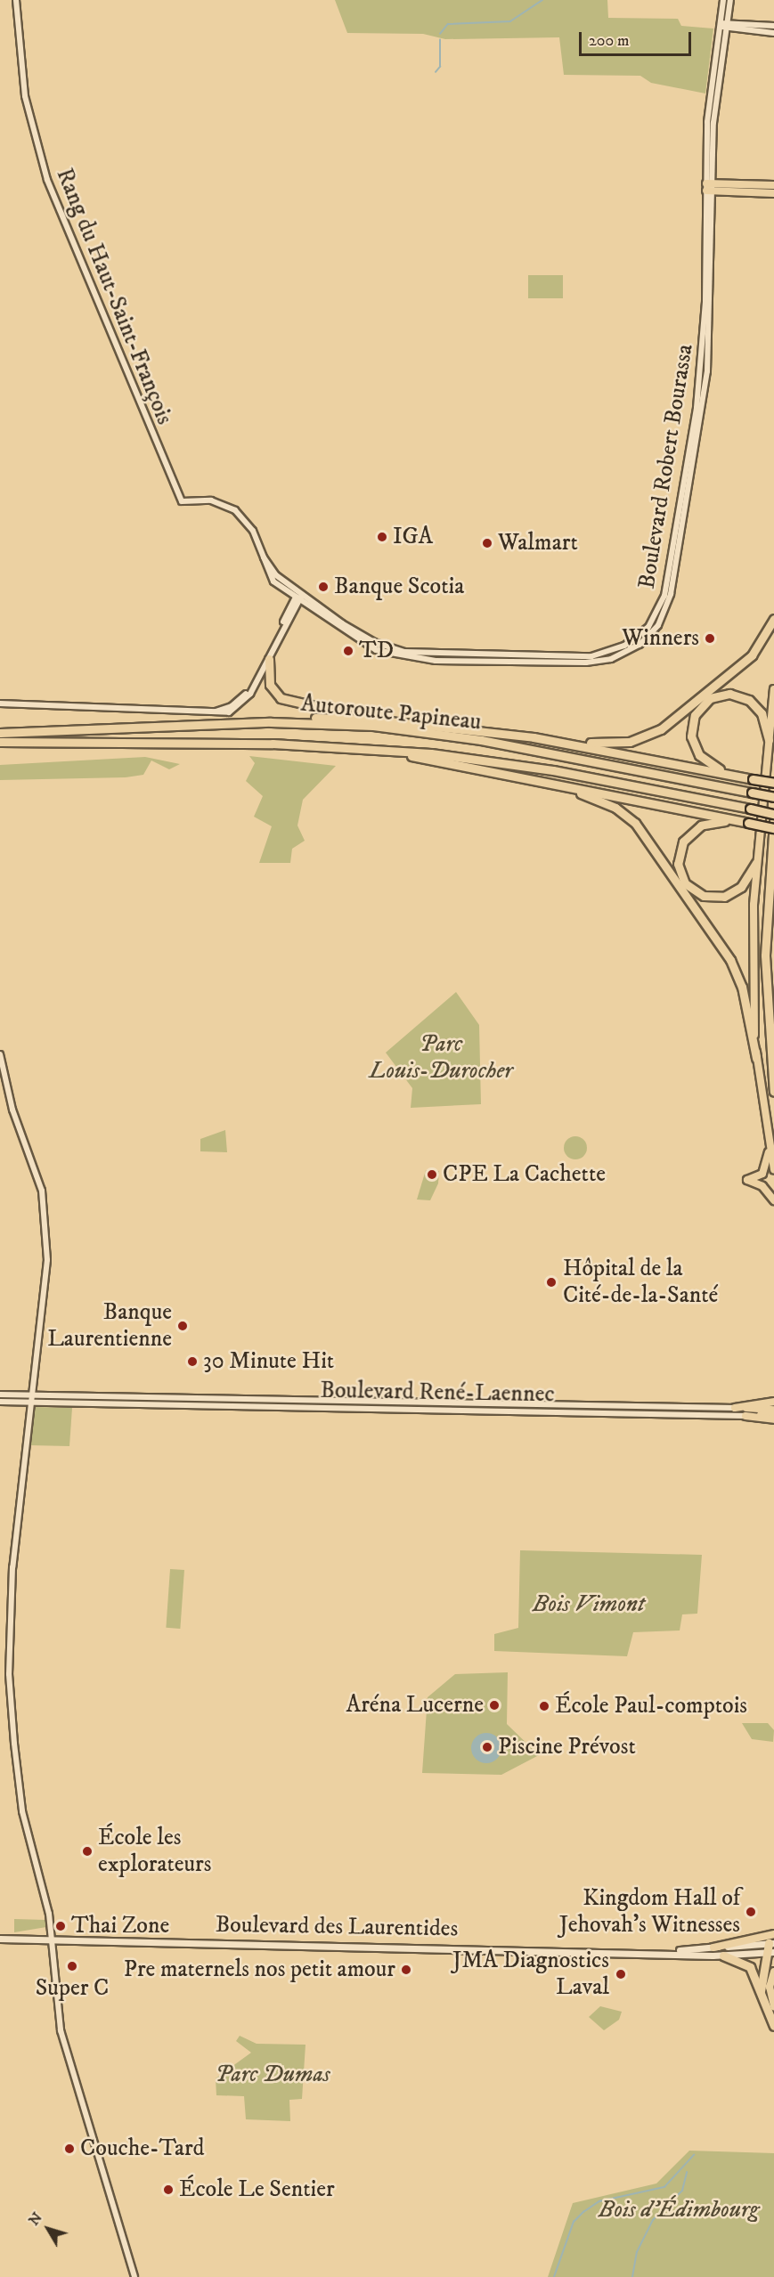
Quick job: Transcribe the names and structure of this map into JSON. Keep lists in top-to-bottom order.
{
  "streets": {
    "highway": ["Autoroute Papineau"],
    "main road": ["Boulevard des Laurentides"],
    "street": ["Rang du Haut-Saint-François", "Boulevard Robert Bourassa", "Boulevard René-Laennec"]
  },
  "crossings": [
    ["Rang du Haut-Saint-François", "Boulevard Robert Bourassa"]
  ],
  "parks": [
    "Parc Louis-Durocher",
    "Bois Vimont",
    "Parc Dumas",
    "Bois d'Édimbourg"
  ],
  "places": [
    "IGA",
    "Walmart",
    "Banque Scotia",
    "Winners",
    "TD",
    "CPE La Cachette",
    "Hôpital de la Cité-de-la-Santé",
    "Banque Laurentienne",
    "30 Minute Hit",
    "Aréna Lucerne",
    "École Paul-comptois",
    "Piscine Prévost",
    "École les explorateurs",
    "Kingdom Hall of Jehovah's Witnesses",
    "Thai Zone",
    "Super C",
    "Pre maternels nos petit amour",
    "JMA Diagnostics Laval",
    "Couche-Tard",
    "École Le Sentier"
  ],
  "scale_bar": "200 m",
  "north": "top left"
}
